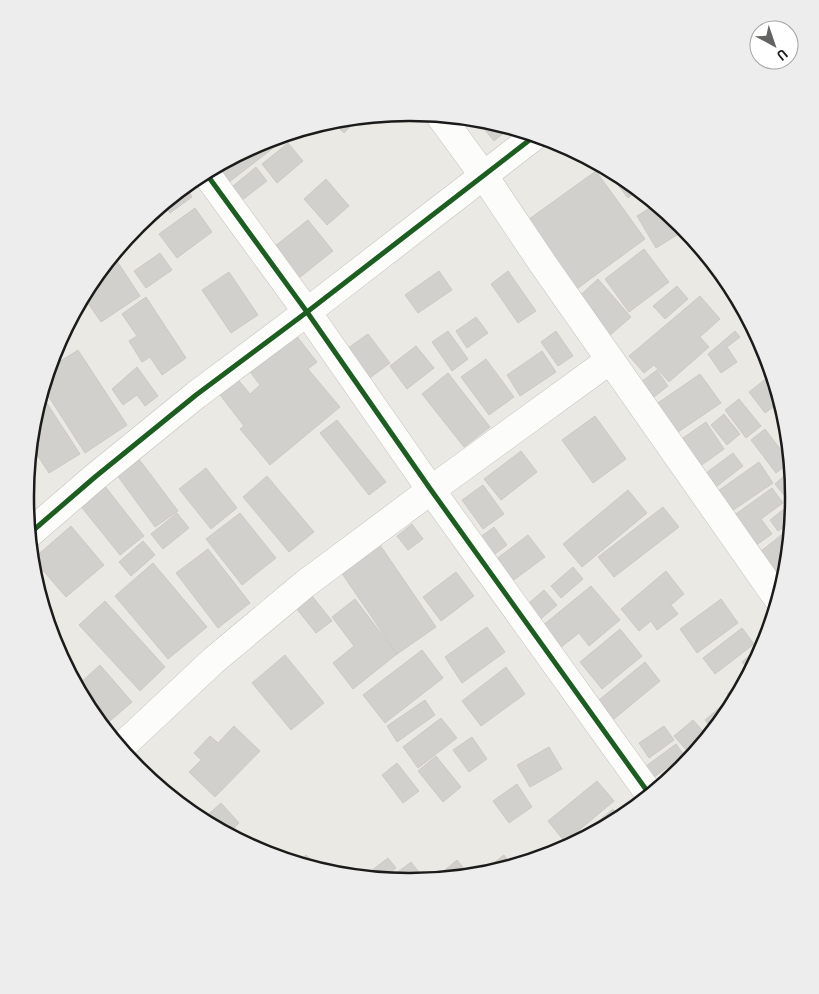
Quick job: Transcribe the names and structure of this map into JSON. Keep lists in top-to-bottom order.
{
  "north": "bottom right"
}
